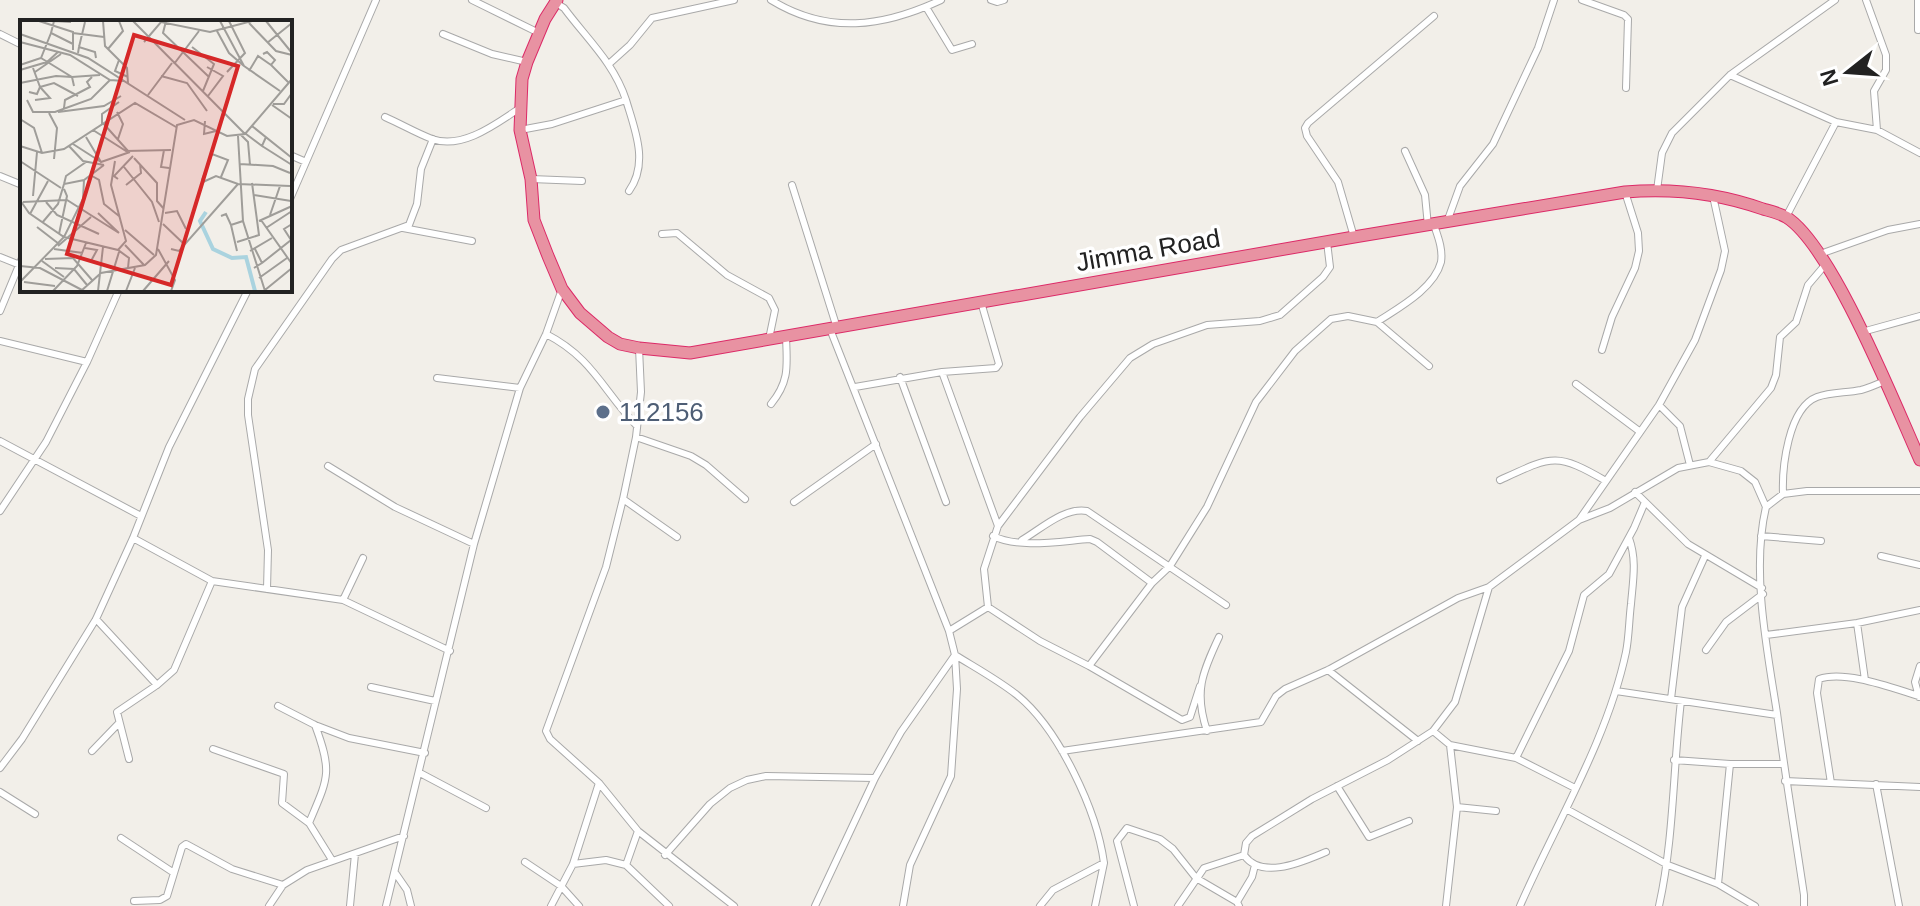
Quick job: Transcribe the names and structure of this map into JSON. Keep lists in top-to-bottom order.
{
  "streets": {
    "highway": ["Jimma Road"]
  },
  "places": ["112156"],
  "north": "left"
}
